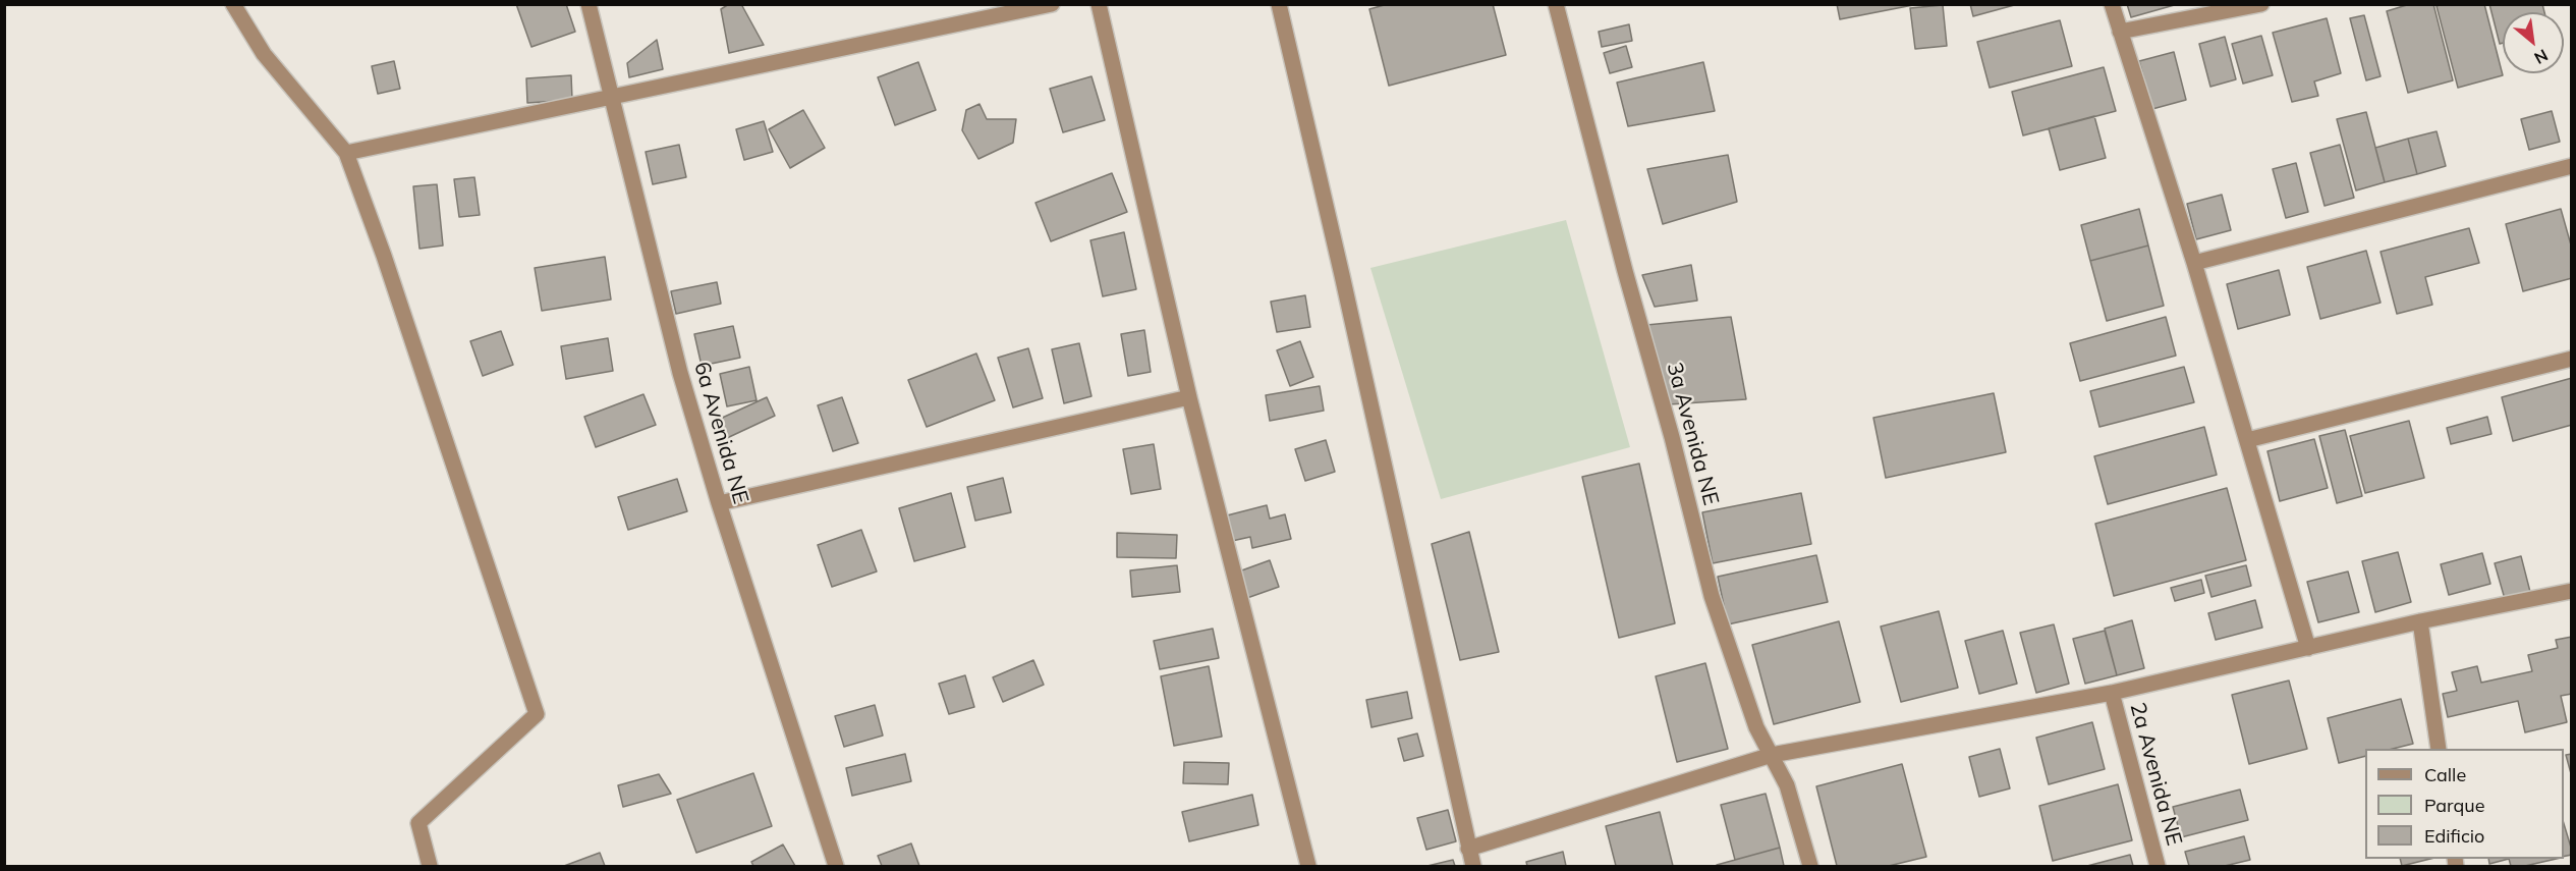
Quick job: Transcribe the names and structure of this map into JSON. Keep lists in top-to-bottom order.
{
  "streets": {
    "street": ["6a Avenida NE", "3a Avenida NE", "2a Avenida NE"]
  },
  "legend": ["Calle", "Parque", "Edificio"],
  "north": "bottom right"
}
